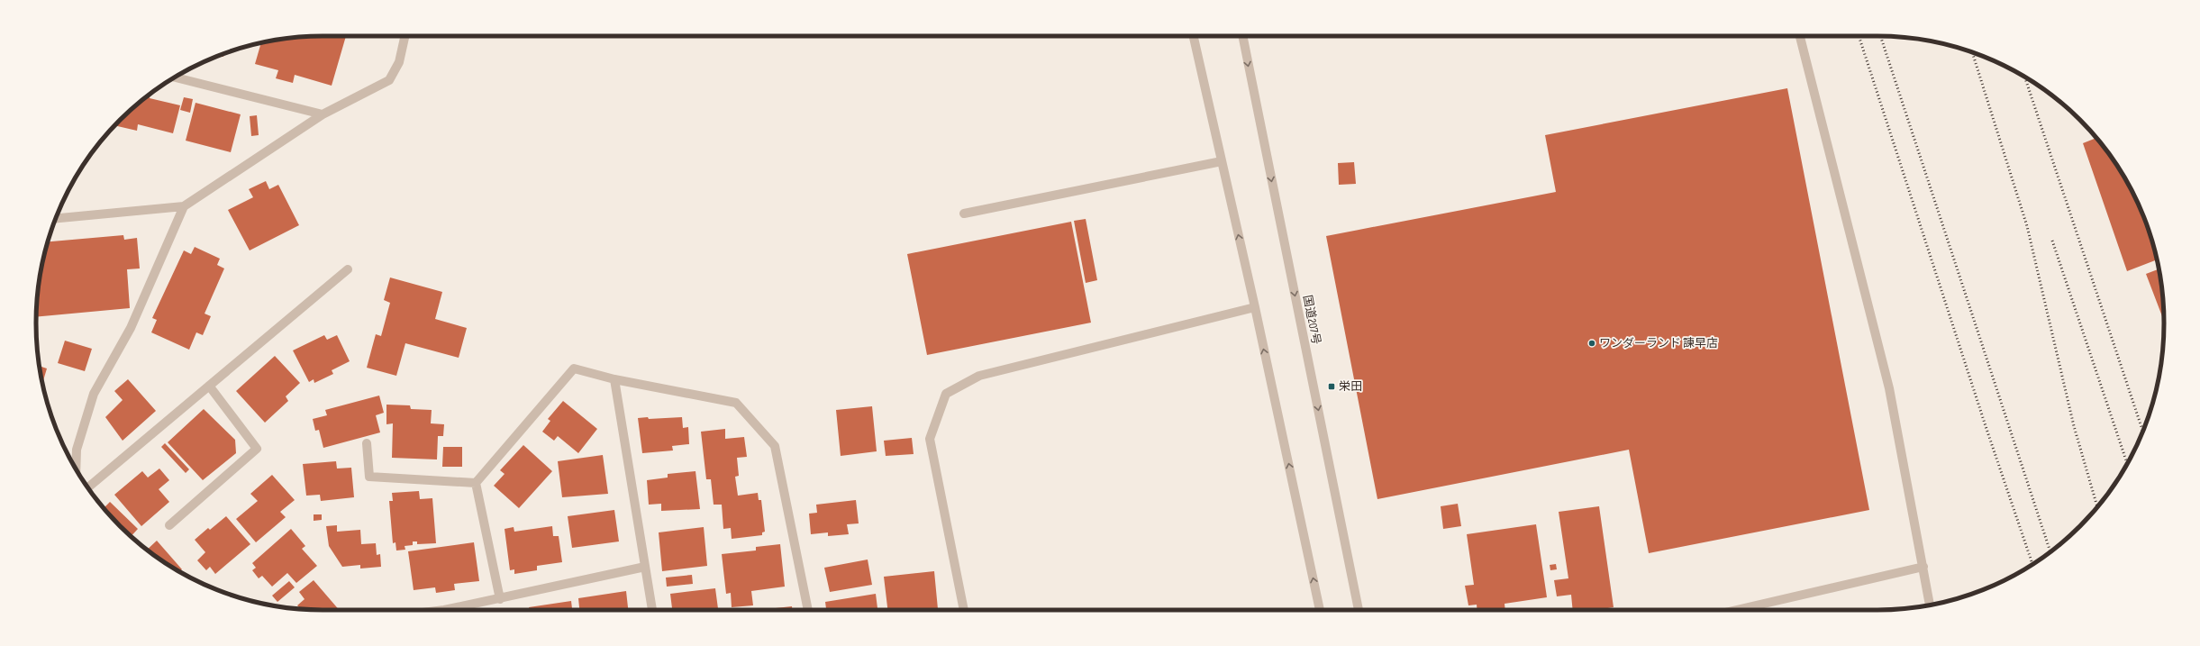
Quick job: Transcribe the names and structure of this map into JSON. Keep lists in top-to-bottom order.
{
  "streets": {
    "street": ["国道207号"]
  },
  "places": {
    "other": ["ワンダーランド 諫早店"],
    "transit": ["栄田"]
  }
}
